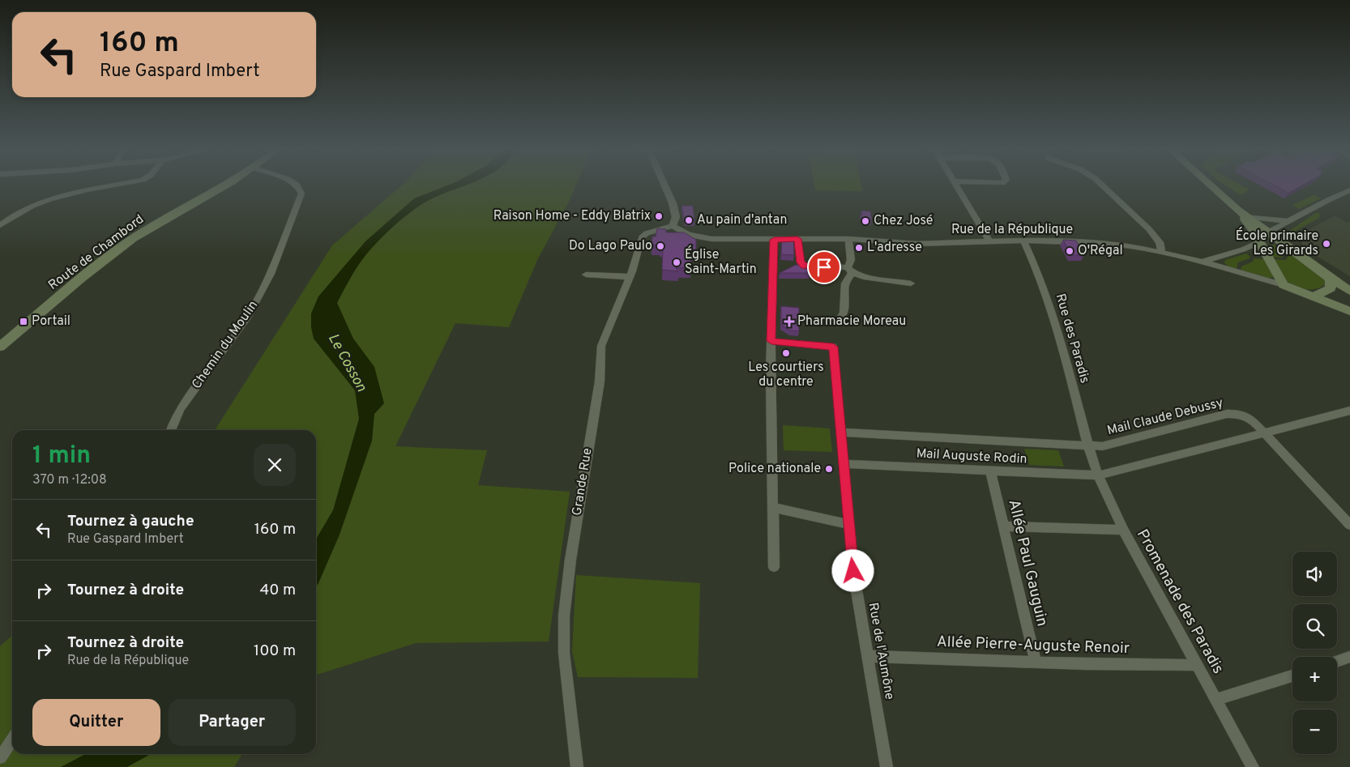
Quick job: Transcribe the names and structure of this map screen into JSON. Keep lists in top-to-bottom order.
{
  "streets": {
    "street": [
      "Rue de la République",
      "Route de Chambord",
      "Rue des Paradis",
      "Chemin du Moulin",
      "Mail Claude Debussy",
      "Mail Auguste Rodin",
      "Grande Rue",
      "Allée Paul Gauguin",
      "Promenade des Paradis",
      "Allée Pierre-Auguste Renoir",
      "Rue de l'Aumône"
    ]
  },
  "crossings": [
    ["Rue de la République", "Rue des Paradis"],
    ["Rue de la République", "Grande Rue"],
    ["Rue des Paradis", "Mail Claude Debussy"],
    ["Rue des Paradis", "Mail Auguste Rodin"],
    ["Rue des Paradis", "Promenade des Paradis"],
    ["Mail Claude Debussy", "Mail Auguste Rodin"],
    ["Mail Claude Debussy", "Promenade des Paradis"],
    ["Mail Auguste Rodin", "Allée Paul Gauguin"],
    ["Mail Auguste Rodin", "Promenade des Paradis"],
    ["Mail Auguste Rodin", "Rue de l'Aumône"],
    ["Allée Paul Gauguin", "Allée Pierre-Auguste Renoir"],
    ["Promenade des Paradis", "Allée Pierre-Auguste Renoir"],
    ["Allée Pierre-Auguste Renoir", "Rue de l'Aumône"]
  ],
  "water": ["Le Cosson"],
  "places": {
    "other": [
      "Raison Home - Eddy Blatrix",
      "Au pain d'antan",
      "Chez José",
      "École primaire Les Girards",
      "Do Lago Paulo",
      "L'adresse",
      "O'Régal",
      "Église Saint-Martin",
      "Les courtiers du centre",
      "Police nationale"
    ],
    "transit": ["Portail"],
    "health": ["Pharmacie Moreau"]
  },
  "page": {
    "turn": ["160 m", "Rue Gaspard Imbert"],
    "heading": ["1 min", "370 m · 12:08"],
    "list": [
      {
        "name": "Tournez à gauche",
        "note": "Rue Gaspard Imbert",
        "value": "160 m"
      },
      {
        "name": "Tournez à droite",
        "value": "40 m"
      },
      {
        "name": "Tournez à droite",
        "note": "Rue de la République",
        "value": "100 m"
      }
    ],
    "map_buttons": ["+", "−"],
    "buttons": ["Quitter", "Partager"]
  }
}
